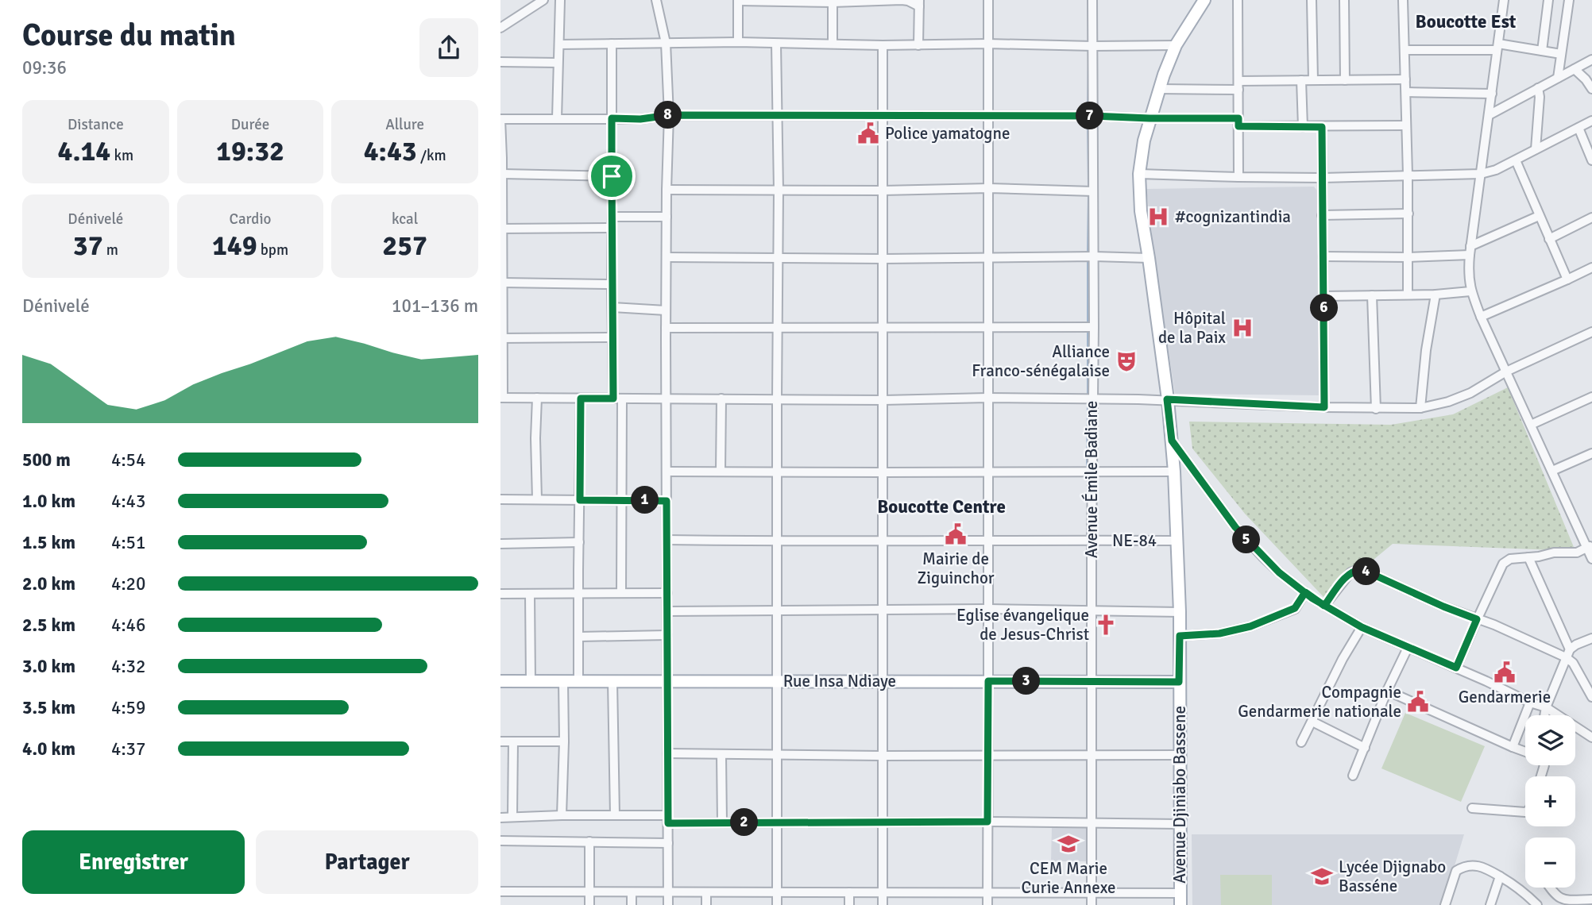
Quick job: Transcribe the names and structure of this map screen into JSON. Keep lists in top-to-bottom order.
{
  "streets": {
    "main road": ["Rue Insa Ndiaye", "Avenue Djiniabo Bassene"],
    "street": ["Avenue Émile Badiane", "NE-84"]
  },
  "crossings": [
    ["Avenue Émile Badiane", "NE-84"],
    ["Avenue Émile Badiane", "Rue Insa Ndiaye"],
    ["NE-84", "Avenue Djiniabo Bassene"],
    ["Rue Insa Ndiaye", "Avenue Djiniabo Bassene"]
  ],
  "districts": ["Boucotte Est", "Boucotte Centre"],
  "places": {
    "public building": [
      "Police yamatogne",
      "Mairie de Ziguinchor",
      "Gendarmerie",
      "Compagnie Gendarmerie nationale"
    ],
    "hospital": ["#cognizantindia", "Hôpital de la Paix"],
    "theatre": ["Alliance Franco-sénégalaise"],
    "church": ["Eglise évangelique de Jesus-Christ"],
    "school or university": ["CEM Marie Curie Annexe", "Lycée Djignabo Basséne"]
  },
  "page": {
    "heading": ["Course du matin", "09:36"],
    "stats": [
      ["Distance", "4.14 km"],
      ["Durée", "19:32"],
      ["Allure", "4:43 /km"],
      ["Dénivelé", "37 m"],
      ["Cardio", "149 bpm"],
      ["kcal", "257"]
    ],
    "pins": [
      "8",
      "7",
      "6",
      "1",
      "5",
      "4",
      "3",
      "2"
    ],
    "chart": ["Dénivelé", "101–136 m"],
    "list": [
      {
        "name": "500 m",
        "note": "4:54"
      },
      {
        "name": "1.0 km",
        "note": "4:43"
      },
      {
        "name": "1.5 km",
        "note": "4:51"
      },
      {
        "name": "2.0 km",
        "note": "4:20"
      },
      {
        "name": "2.5 km",
        "note": "4:46"
      },
      {
        "name": "3.0 km",
        "note": "4:32"
      },
      {
        "name": "3.5 km",
        "note": "4:59"
      },
      {
        "name": "4.0 km",
        "note": "4:37"
      }
    ],
    "map_buttons": ["+", "−"],
    "buttons": ["Enregistrer", "Partager"]
  }
}
